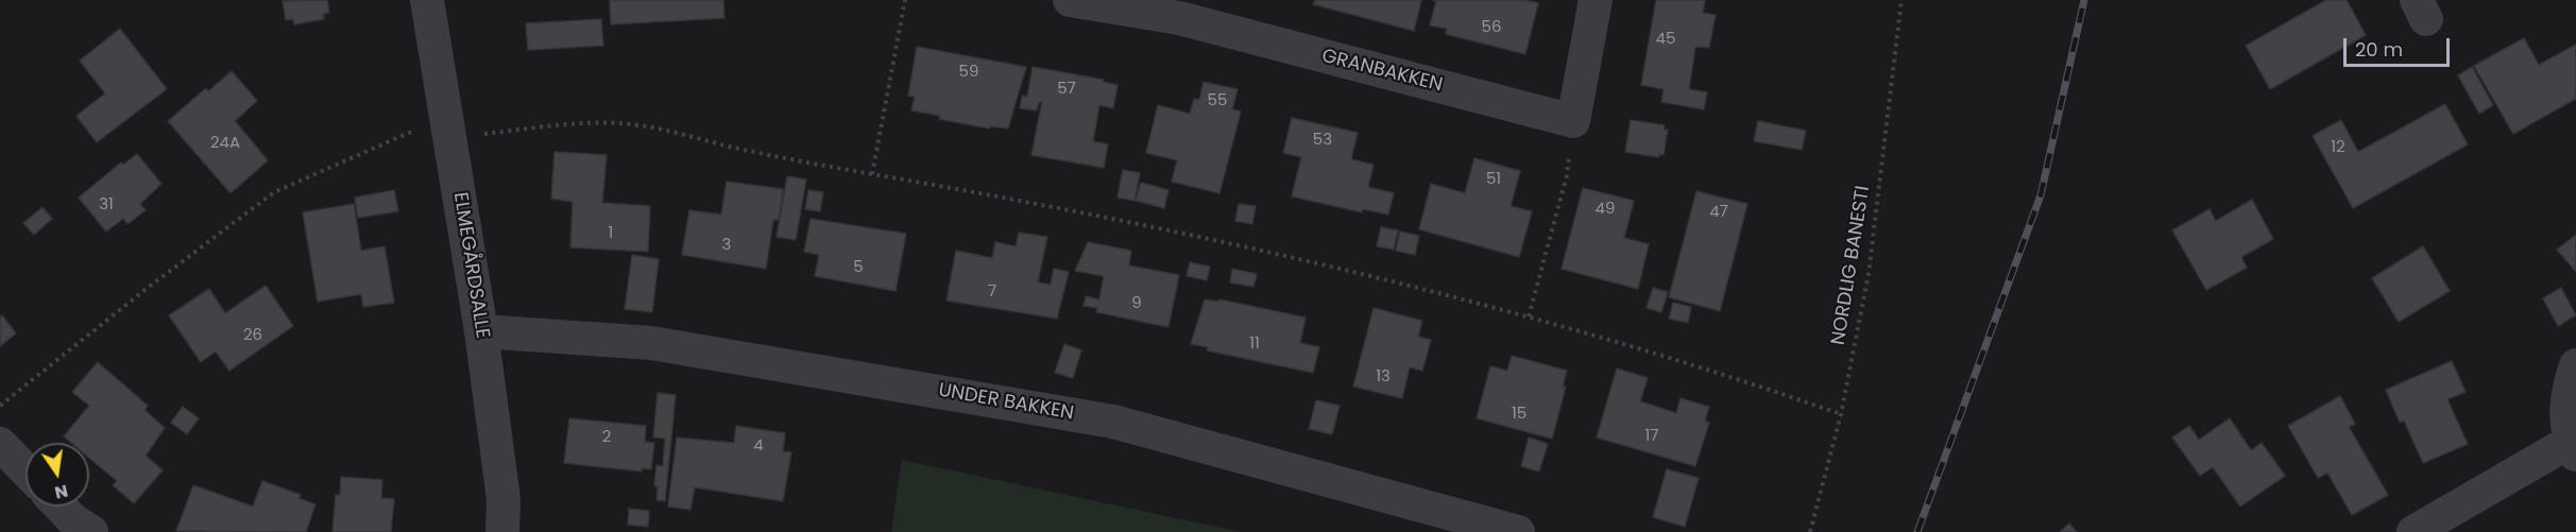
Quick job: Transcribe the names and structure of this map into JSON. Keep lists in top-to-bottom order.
{
  "streets": {
    "street": ["GRANBAKKEN", "ELMEGÅRDSALLE", "UNDER BAKKEN"],
    "path": ["NORDLIG BANESTI"]
  },
  "crossings": [
    ["ELMEGÅRDSALLE", "UNDER BAKKEN"]
  ],
  "house_numbers": [
    "56",
    "45",
    "59",
    "57",
    "55",
    "53",
    "24A",
    "12",
    "51",
    "31",
    "49",
    "47",
    "1",
    "3",
    "5",
    "7",
    "9",
    "26",
    "11",
    "13",
    "15",
    "17",
    "2",
    "4"
  ],
  "scale_bar": "20 m",
  "north": "bottom"
}
